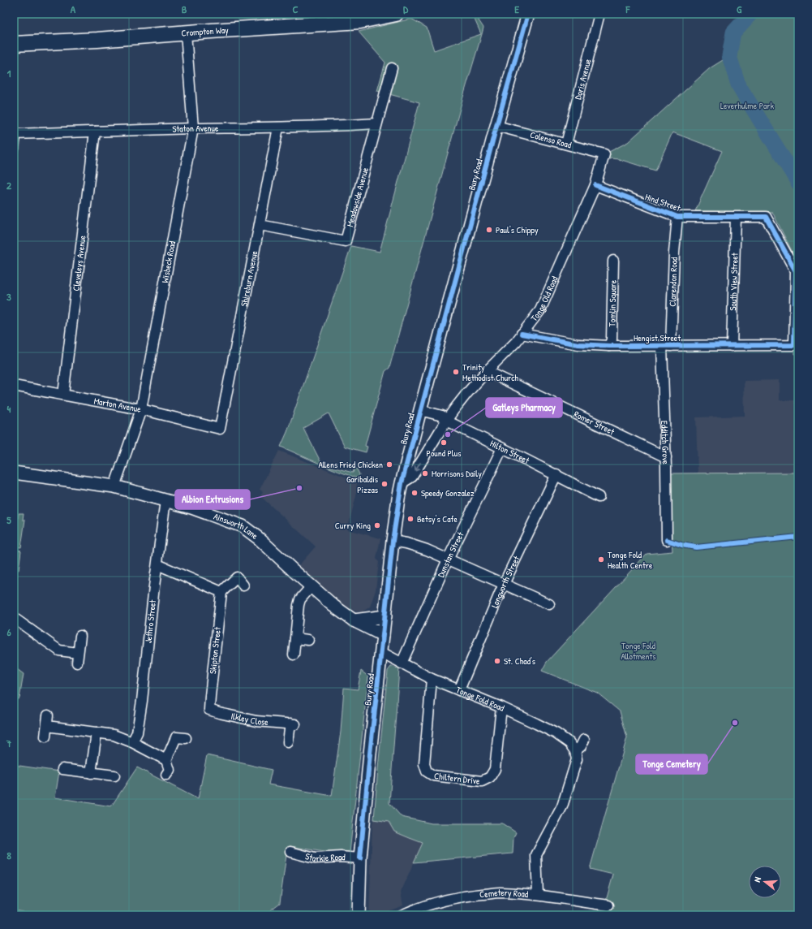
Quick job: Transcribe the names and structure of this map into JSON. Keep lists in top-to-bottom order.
{
  "streets": {
    "highway": ["Crompton Way"],
    "main road": ["Bury Road", "Ainsworth Lane"],
    "street": [
      "Doris Avenue",
      "Staton Avenue",
      "Colenso Road",
      "Meadowside Avenue",
      "Hind Street",
      "Wisbeck Road",
      "Cleveleys Avenue",
      "Shireburn Avenue",
      "Clarendon Road",
      "South View Street",
      "Tonge Old Road",
      "Tomlin Square",
      "Hengist Street",
      "Marton Avenue",
      "Romer Street",
      "Edditch Grove",
      "Hilton Street",
      "Dunstan Street",
      "Longworth Street",
      "Jethro Street",
      "Skipton Street",
      "Tonge Fold Road",
      "Ilkley Close",
      "Chiltern Drive",
      "Starkie Road",
      "Cemetery Road"
    ]
  },
  "crossings": [
    ["Crompton Way", "Wisbeck Road"],
    ["Doris Avenue", "Colenso Road"],
    ["Staton Avenue", "Meadowside Avenue"],
    ["Staton Avenue", "Wisbeck Road"],
    ["Staton Avenue", "Cleveleys Avenue"],
    ["Staton Avenue", "Shireburn Avenue"],
    ["Colenso Road", "Bury Road"],
    ["Colenso Road", "Tonge Old Road"],
    ["Bury Road", "Tonge Old Road"],
    ["Bury Road", "Hilton Street"],
    ["Bury Road", "Ainsworth Lane"],
    ["Bury Road", "Tonge Fold Road"],
    ["Bury Road", "Starkie Road"],
    ["Meadowside Avenue", "Shireburn Avenue"],
    ["Hind Street", "Clarendon Road"],
    ["Hind Street", "South View Street"],
    ["Hind Street", "Tonge Old Road"],
    ["Hind Street", "Hengist Street"],
    ["Wisbeck Road", "Marton Avenue"],
    ["Wisbeck Road", "Ainsworth Lane"],
    ["Cleveleys Avenue", "Marton Avenue"],
    ["Shireburn Avenue", "Marton Avenue"],
    ["Clarendon Road", "Hengist Street"],
    ["Clarendon Road", "Edditch Grove"],
    ["South View Street", "Hengist Street"],
    ["Tonge Old Road", "Hengist Street"],
    ["Tonge Old Road", "Romer Street"],
    ["Tonge Old Road", "Hilton Street"],
    ["Tomlin Square", "Hengist Street"],
    ["Hengist Street", "Edditch Grove"],
    ["Romer Street", "Edditch Grove"],
    ["Hilton Street", "Dunstan Street"],
    ["Hilton Street", "Longworth Street"],
    ["Ainsworth Lane", "Jethro Street"],
    ["Dunstan Street", "Tonge Fold Road"],
    ["Longworth Street", "Tonge Fold Road"],
    ["Skipton Street", "Ilkley Close"],
    ["Tonge Fold Road", "Chiltern Drive"]
  ],
  "parks": ["Leverhulme Park", "Tonge Fold Allotments"],
  "places": [
    "Paul's Chippy",
    "Trinity Methodist Church",
    "Gatleys Pharmacy",
    "Pound Plus",
    "Allens Fried Chicken",
    "Morrisons Daily",
    "Garibaldis Pizzas",
    "Albion Extrusions",
    "Speedy Gonzalez",
    "Betsy's Cafe",
    "Curry King",
    "Tonge Fold Health Centre",
    "St. Chad's",
    "Tonge Cemetery"
  ],
  "north": "left",
  "grid": {
    "columns": [
      "A",
      "B",
      "C",
      "D",
      "E",
      "F",
      "G"
    ],
    "rows": [
      "1",
      "2",
      "3",
      "4",
      "5",
      "6",
      "7",
      "8"
    ]
  }
}
